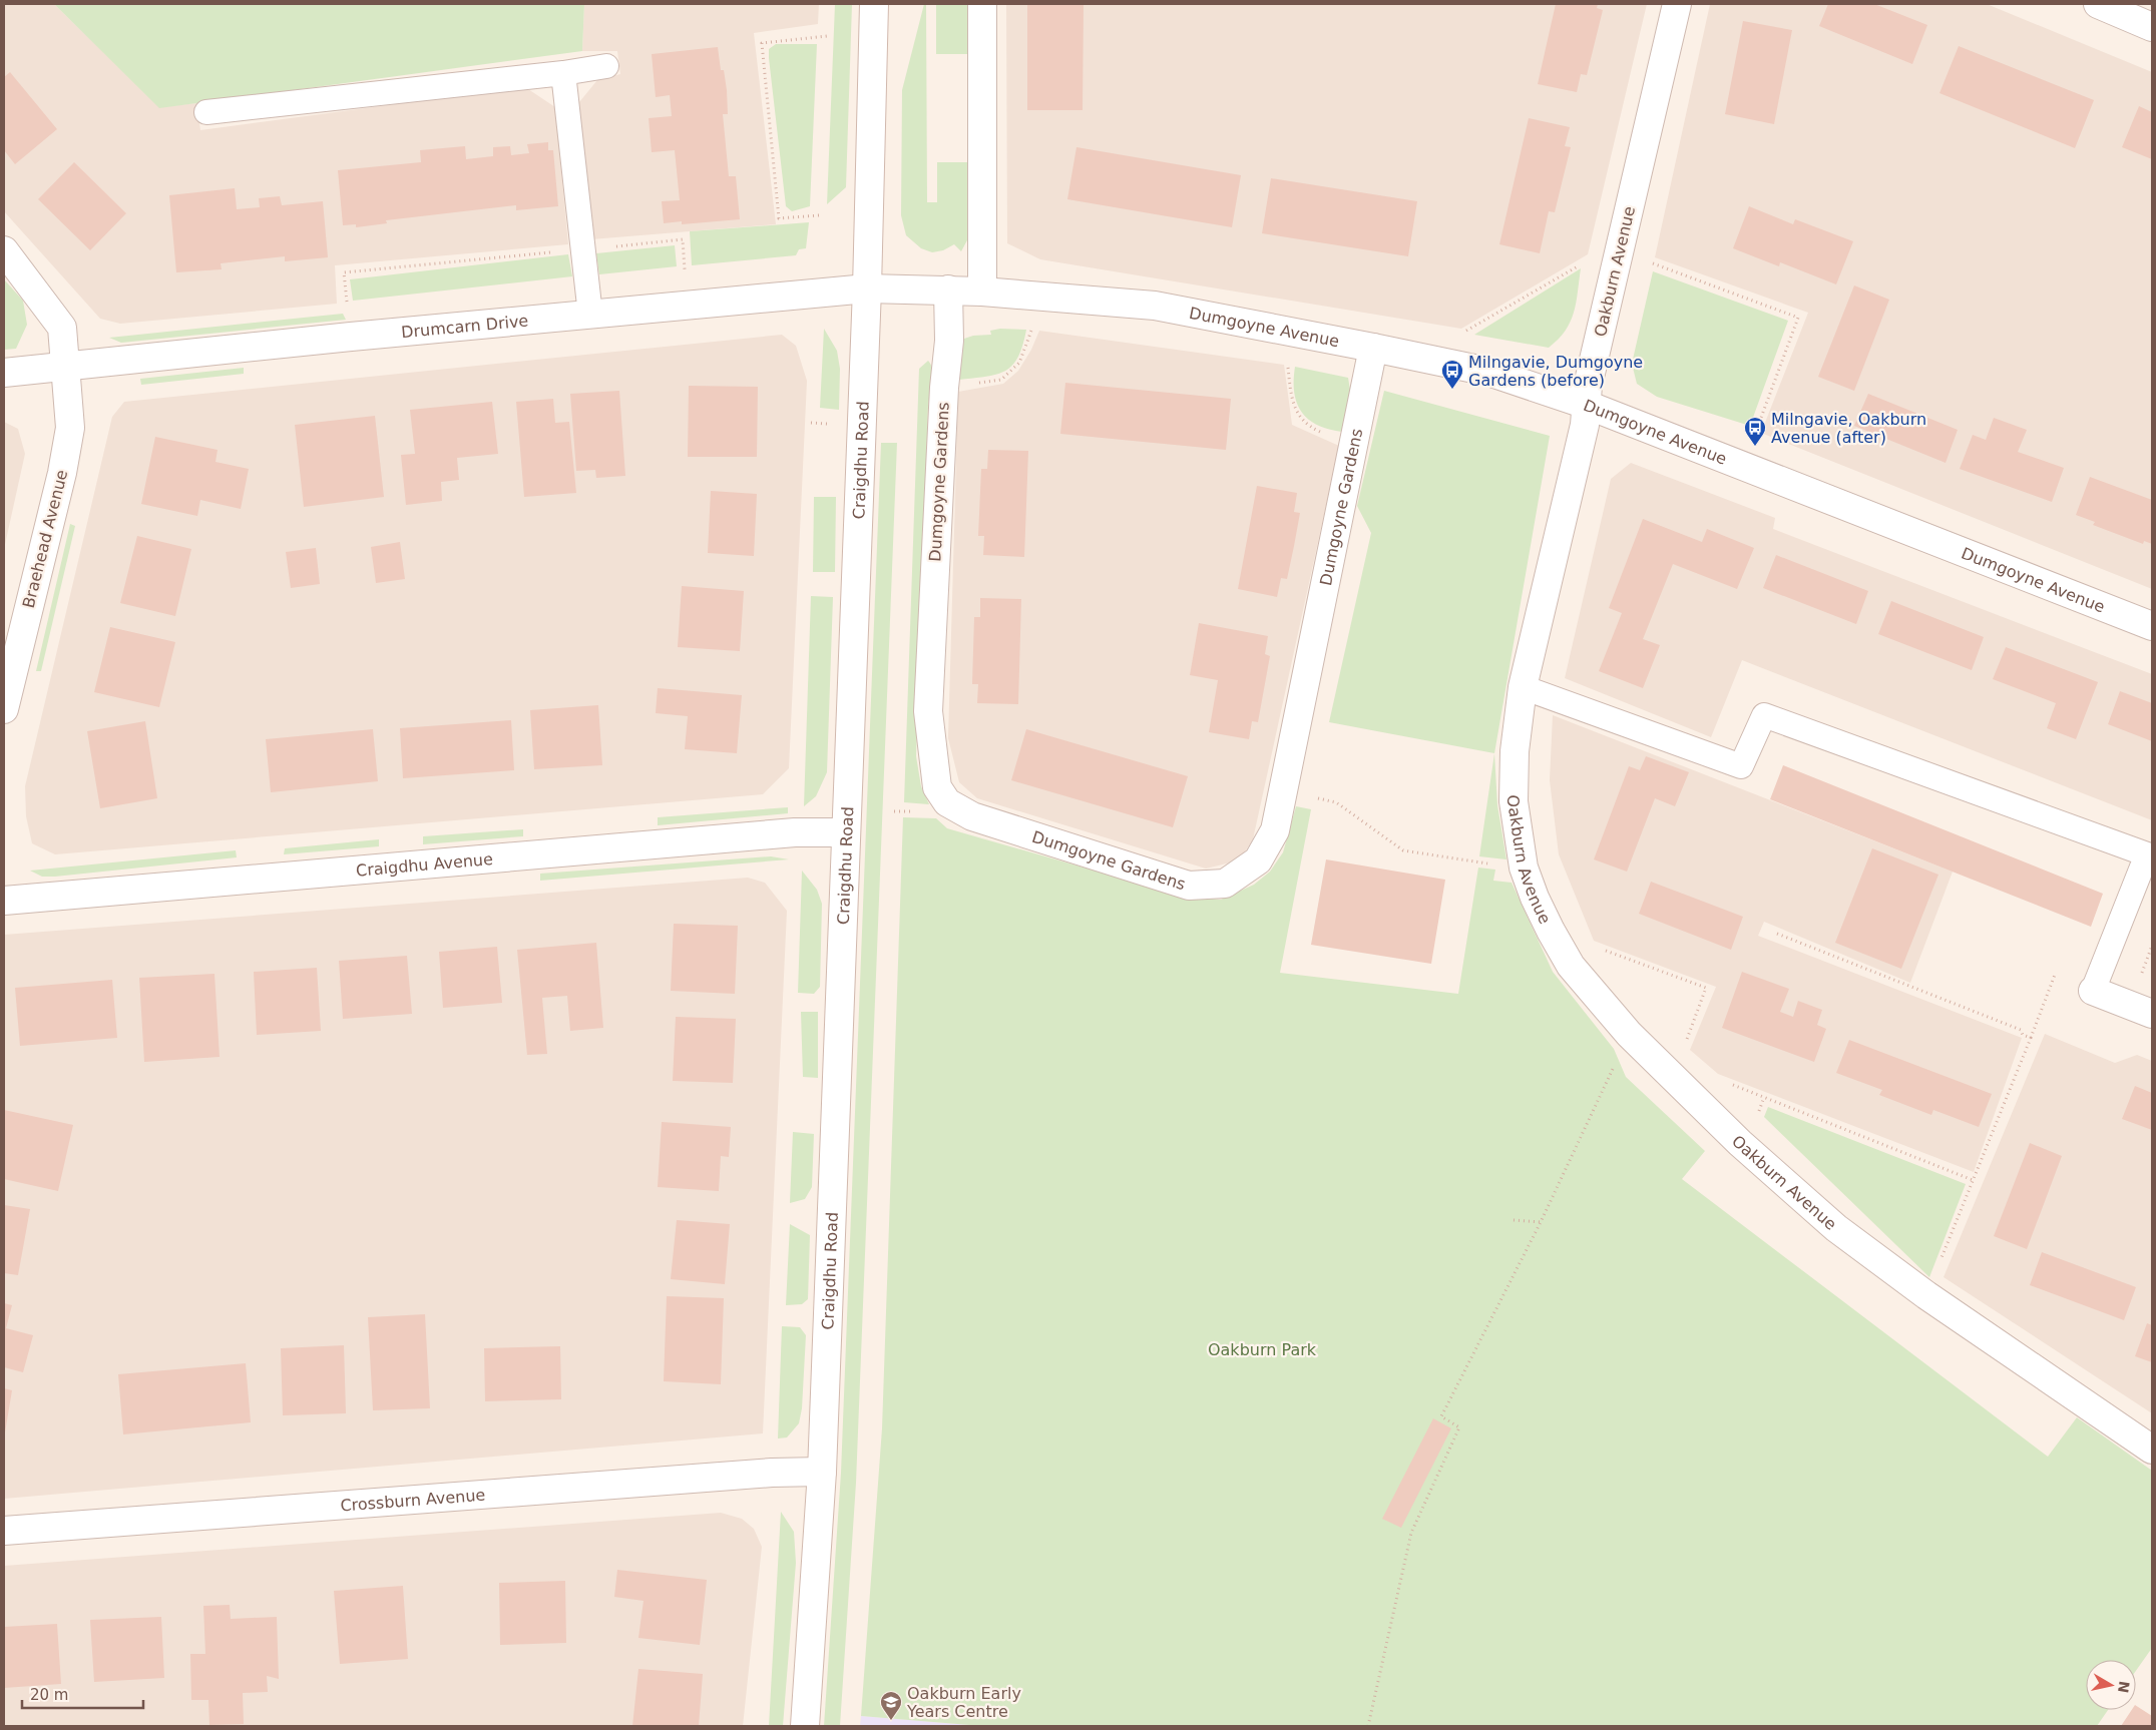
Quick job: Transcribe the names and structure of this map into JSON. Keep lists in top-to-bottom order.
{
  "streets": {
    "street": [
      "Oakburn Avenue",
      "Drumcarn Drive",
      "Dumgoyne Avenue",
      "Craigdhu Road",
      "Dumgoyne Gardens",
      "Braehead Avenue",
      "Craigdhu Avenue",
      "Crossburn Avenue"
    ]
  },
  "crossings": [
    ["Oakburn Avenue", "Dumgoyne Avenue"],
    ["Drumcarn Drive", "Dumgoyne Avenue"],
    ["Drumcarn Drive", "Craigdhu Road"],
    ["Drumcarn Drive", "Braehead Avenue"],
    ["Dumgoyne Avenue", "Craigdhu Road"],
    ["Dumgoyne Avenue", "Dumgoyne Gardens"],
    ["Craigdhu Road", "Craigdhu Avenue"],
    ["Craigdhu Road", "Crossburn Avenue"]
  ],
  "parks": ["Oakburn Park"],
  "places": {
    "bus stop": ["Milngavie, Dumgoyne Gardens (before)", "Milngavie, Oakburn Avenue (after)"],
    "school or university": ["Oakburn Early Years Centre"]
  },
  "scale_bar": "20 m",
  "north": "right"
}
